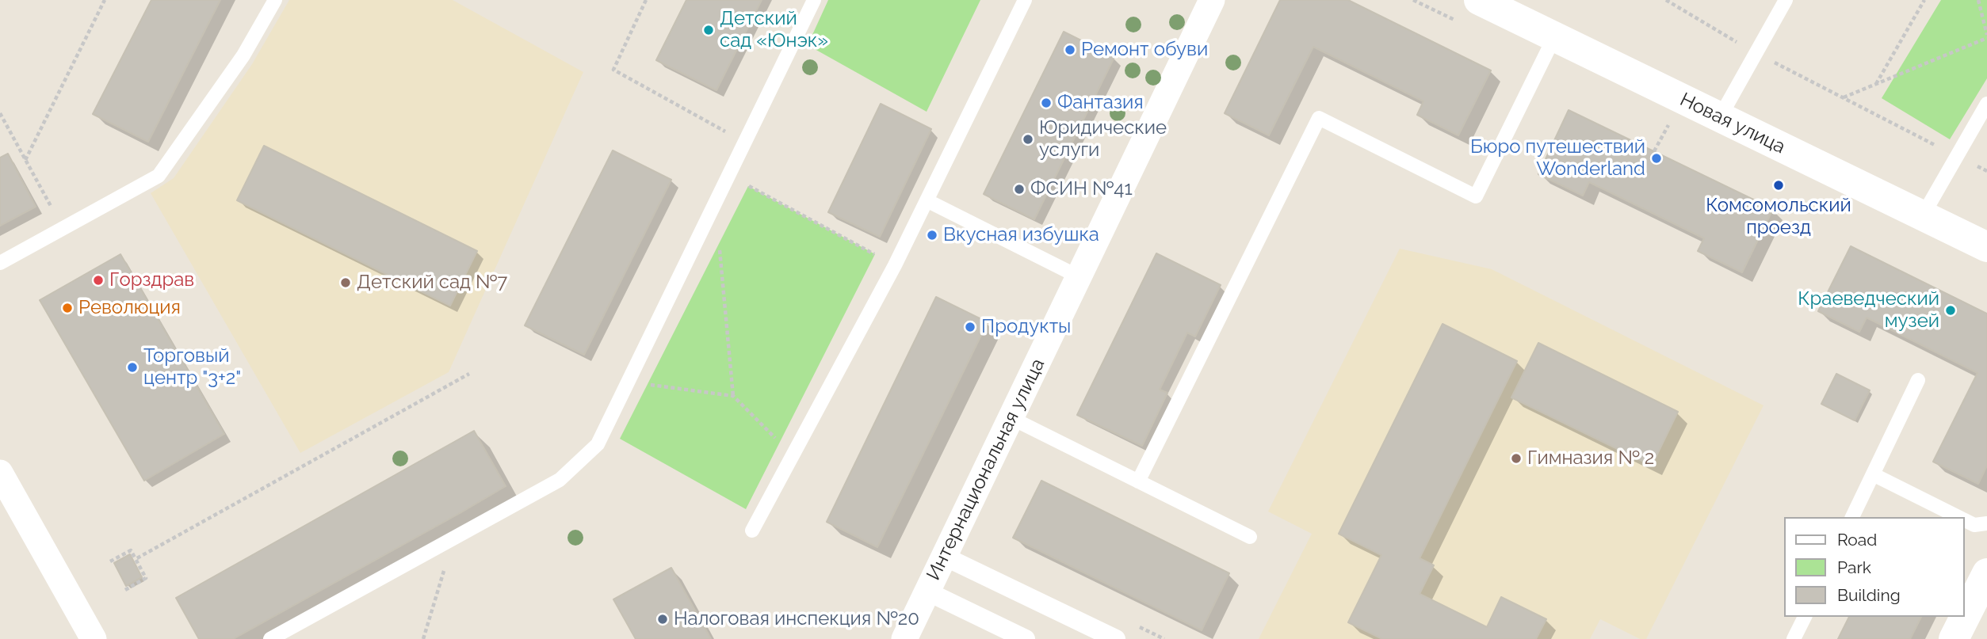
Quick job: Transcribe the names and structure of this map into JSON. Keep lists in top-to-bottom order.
{
  "streets": {
    "street": ["Новая улица", "Интернациональная улица"]
  },
  "places": [
    "Детский сад «Юнэк»",
    "Ремонт обуви",
    "Фантазия",
    "Юридические услуги",
    "Бюро путешествий Wonderland",
    "Комсомольский проезд",
    "ФСИН №41",
    "Вкусная избушка",
    "Горздрав",
    "Детский сад №7",
    "Революция",
    "Краеведческий музей",
    "Продукты",
    "Торговый центр \"3+2\"",
    "Гимназия № 2",
    "Налоговая инспекция №20"
  ],
  "legend": ["Road", "Park", "Building"]
}
